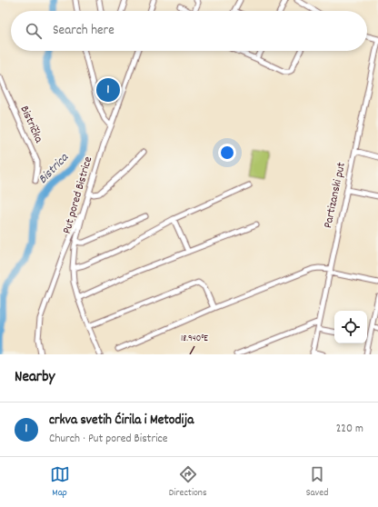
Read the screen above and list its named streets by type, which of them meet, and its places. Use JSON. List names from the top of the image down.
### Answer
{
  "streets": {
    "street": ["Bistrička", "Put pored Bistrice", "Partizanski put"]
  },
  "water": ["Bistrica"],
  "page": {
    "search": "Search here",
    "pins": "1",
    "heading": "Nearby",
    "list": [
      {
        "mark": "1",
        "name": "crkva svetih Ćirila i Metodija",
        "note": "Church · Put pored Bistrice",
        "value": "220 m"
      }
    ],
    "nav": ["Map", "Directions", "Saved"]
  },
  "coordinates": ["18.940°E"]
}
